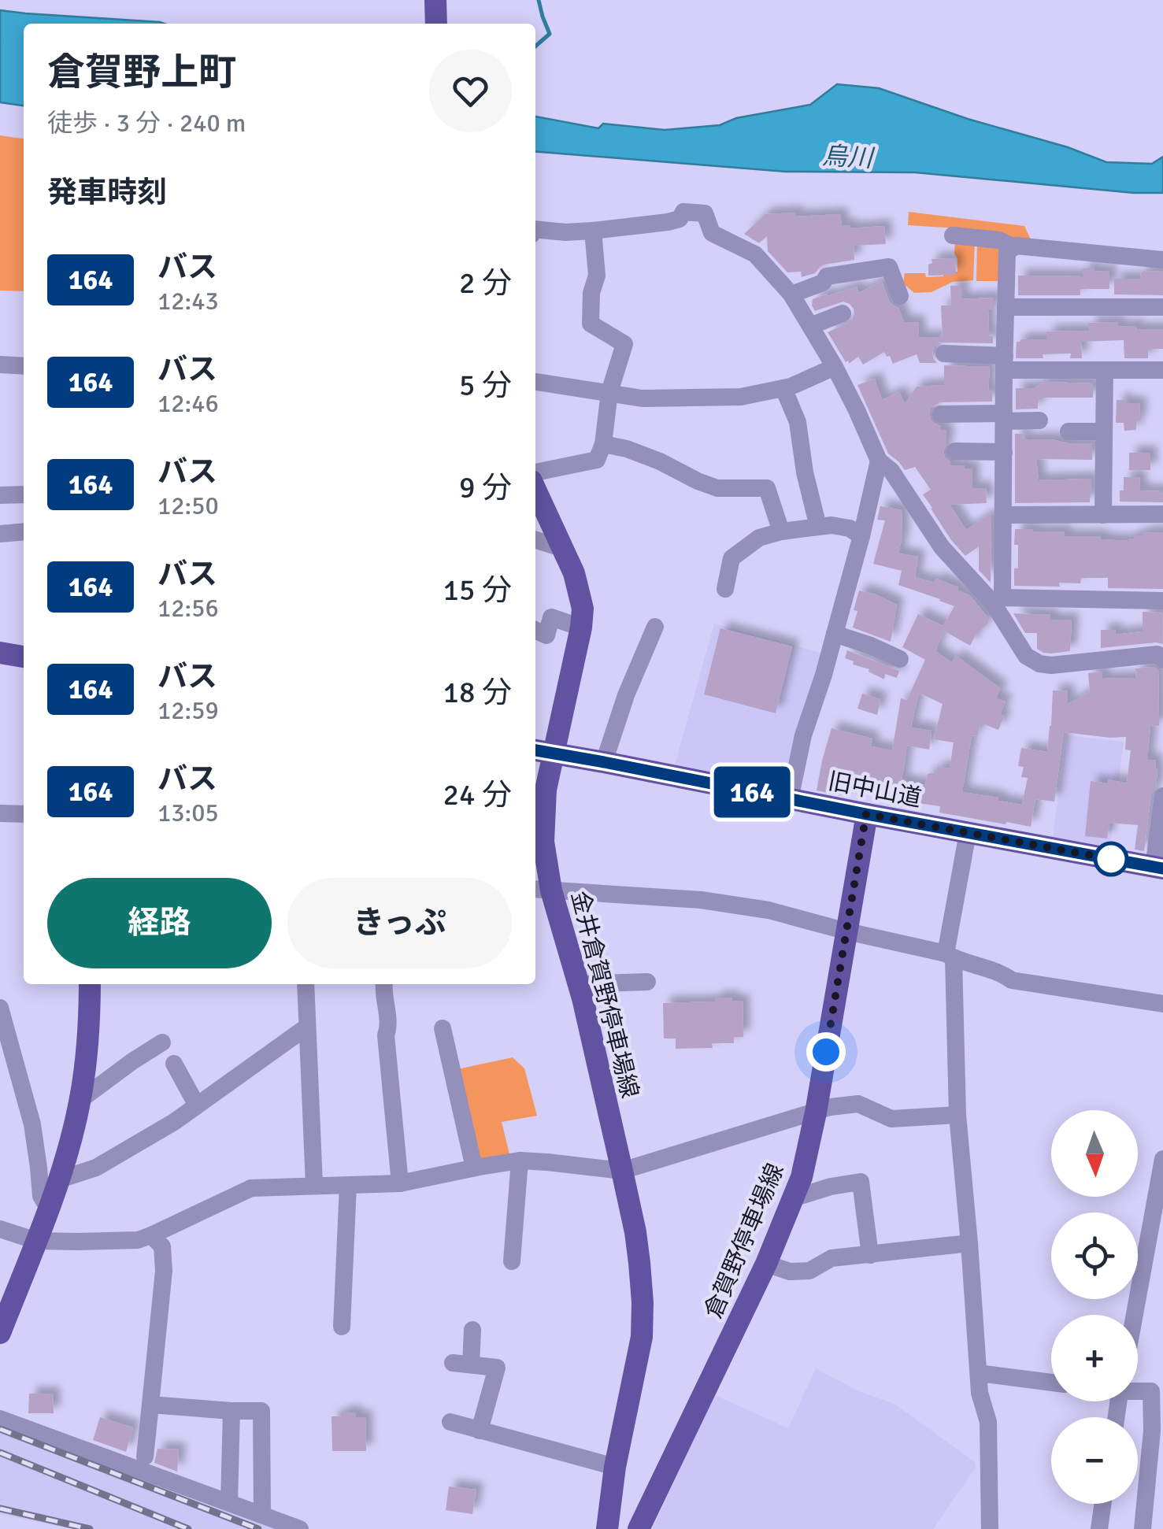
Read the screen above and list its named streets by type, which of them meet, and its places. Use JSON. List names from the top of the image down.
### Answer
{
  "streets": {
    "main road": ["旧中山道", "金井倉賀野停車場線", "倉賀野停車場線"]
  },
  "crossings": [
    ["旧中山道", "金井倉賀野停車場線"],
    ["旧中山道", "倉賀野停車場線"]
  ],
  "water": ["烏川"],
  "lines": ["bus line 164"],
  "north": "bottom",
  "page": {
    "on_map": "164",
    "heading": [
      ["倉賀野上町", "徒歩 · 3 分 · 240 m"],
      "発車時刻"
    ],
    "list": [
      {
        "mark": "164",
        "name": "バス",
        "note": "12:43",
        "value": "2 分"
      },
      {
        "mark": "164",
        "name": "バス",
        "note": "12:46",
        "value": "5 分"
      },
      {
        "mark": "164",
        "name": "バス",
        "note": "12:50",
        "value": "9 分"
      },
      {
        "mark": "164",
        "name": "バス",
        "note": "12:56",
        "value": "15 分"
      },
      {
        "mark": "164",
        "name": "バス",
        "note": "12:59",
        "value": "18 分"
      },
      {
        "mark": "164",
        "name": "バス",
        "note": "13:05",
        "value": "24 分"
      }
    ],
    "buttons": ["経路", "きっぷ"],
    "map_buttons": ["+", "−"]
  }
}
